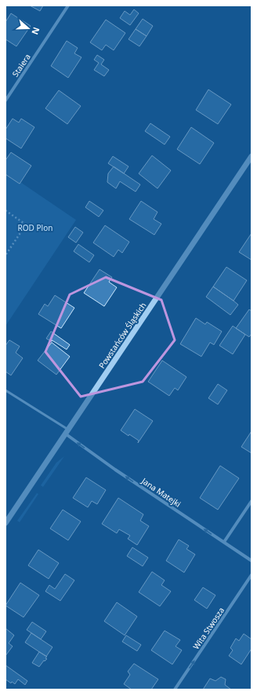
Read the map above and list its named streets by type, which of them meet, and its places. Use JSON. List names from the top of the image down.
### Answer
{
  "streets": {
    "street": [
      "Staiera",
      "Powstańców Śląskich",
      "Jana Matejki",
      "Wita Stwosza"
    ]
  },
  "crossings": [
    ["Powstańców Śląskich", "Jana Matejki"]
  ],
  "one_way": ["Jana Matejki", "Wita Stwosza"],
  "parks": ["ROD Plon"],
  "north": "right"
}
